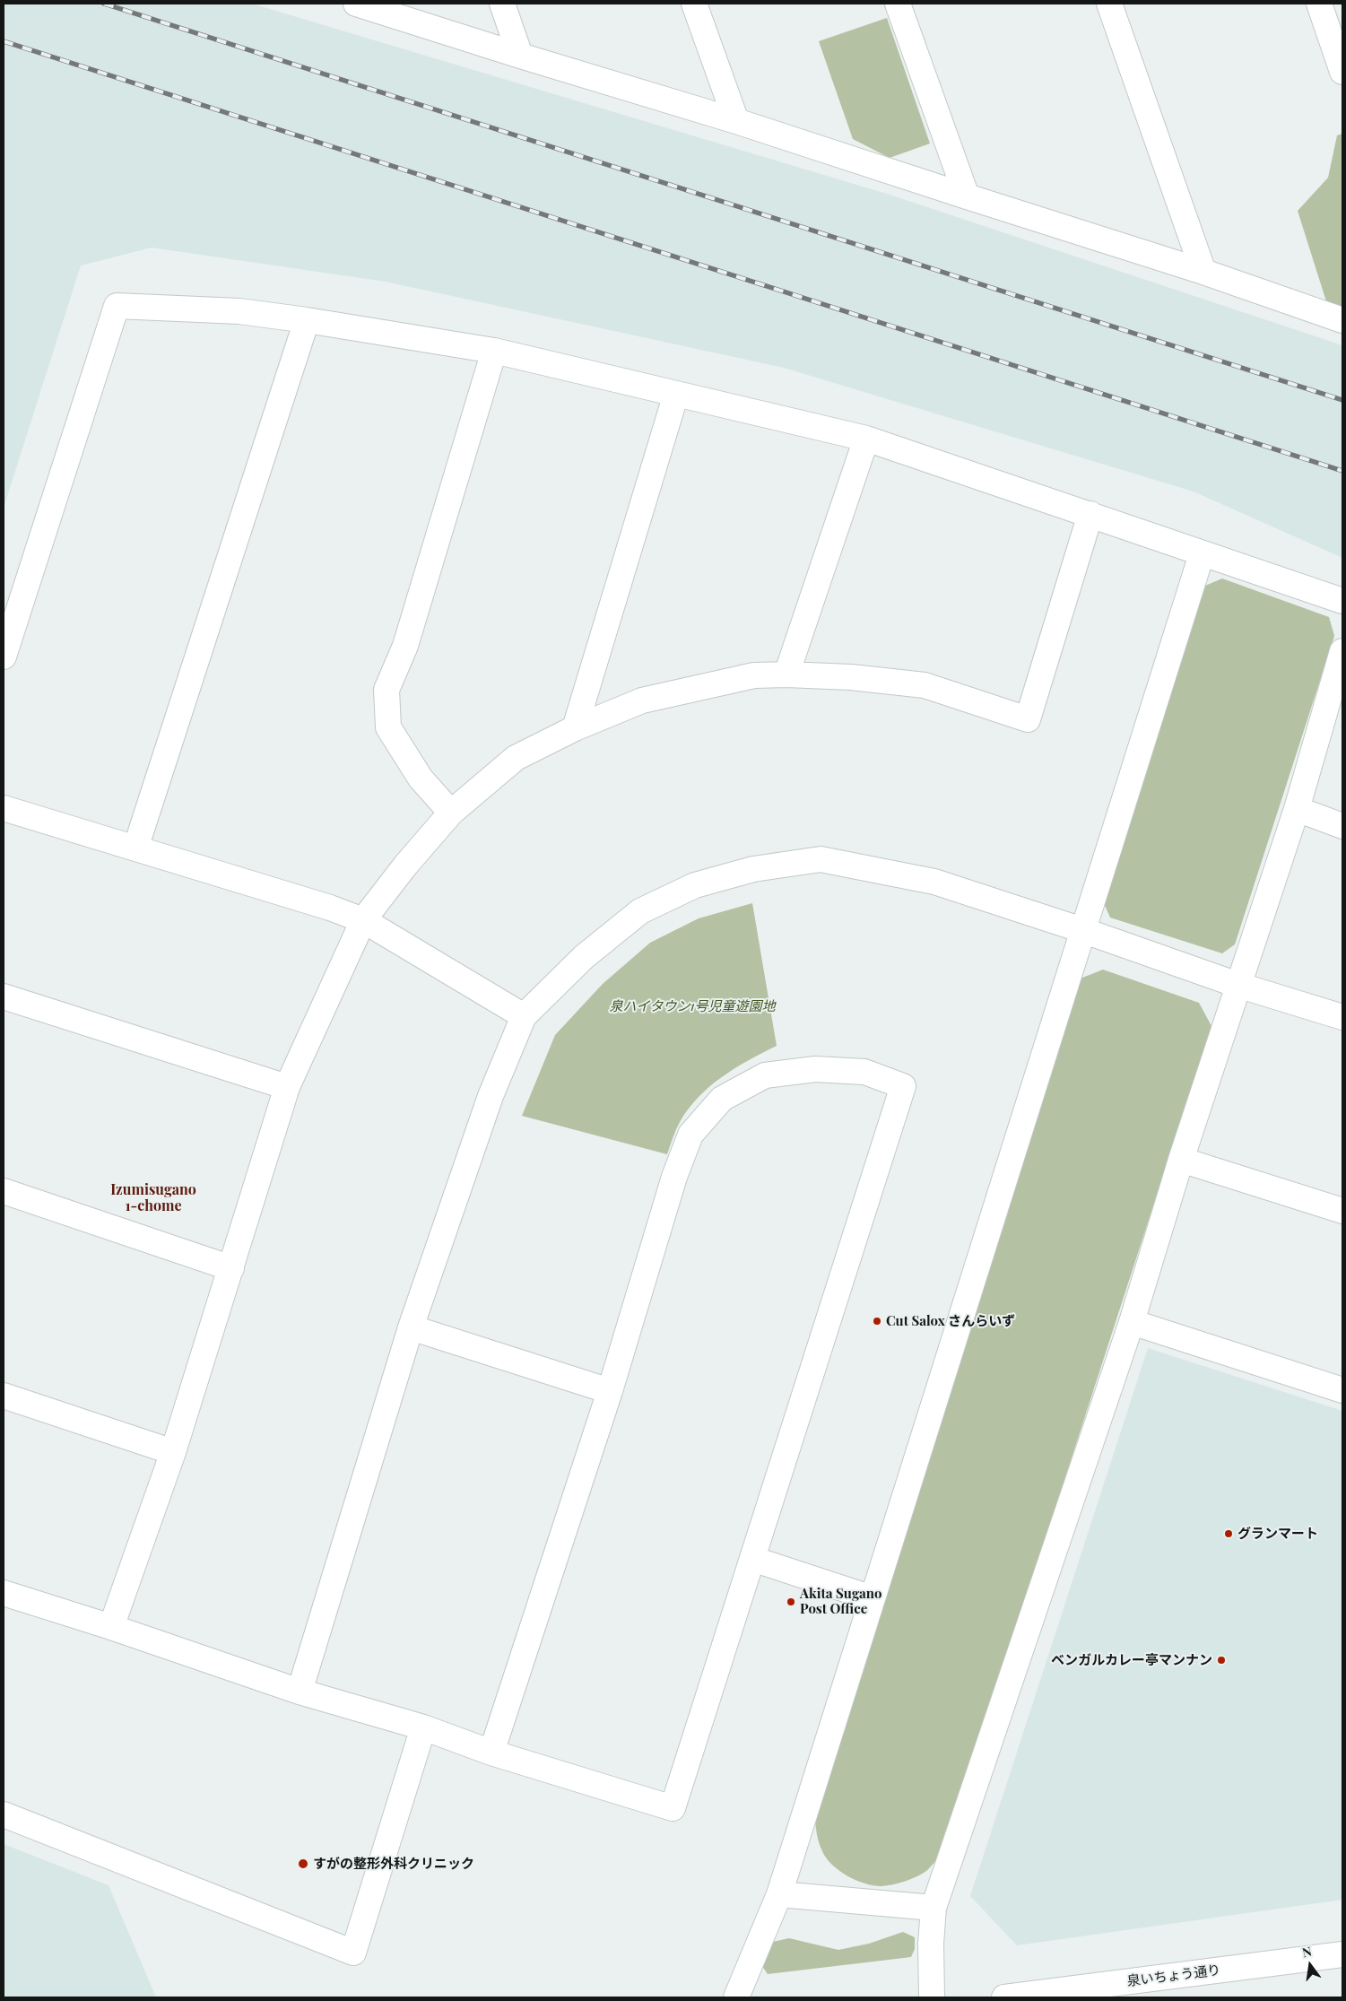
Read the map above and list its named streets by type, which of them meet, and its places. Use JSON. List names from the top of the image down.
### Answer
{
  "streets": {
    "street": ["泉いちょう通り"]
  },
  "districts": ["Izumisugano 1-chome"],
  "parks": ["泉ハイタウン1号児童遊園地"],
  "places": [
    "Cut Salox さんらいず",
    "グランマート",
    "Akita Sugano Post Office",
    "ベンガルカレー亭マンナン",
    "すがの整形外科クリニック"
  ],
  "north": "top"
}
